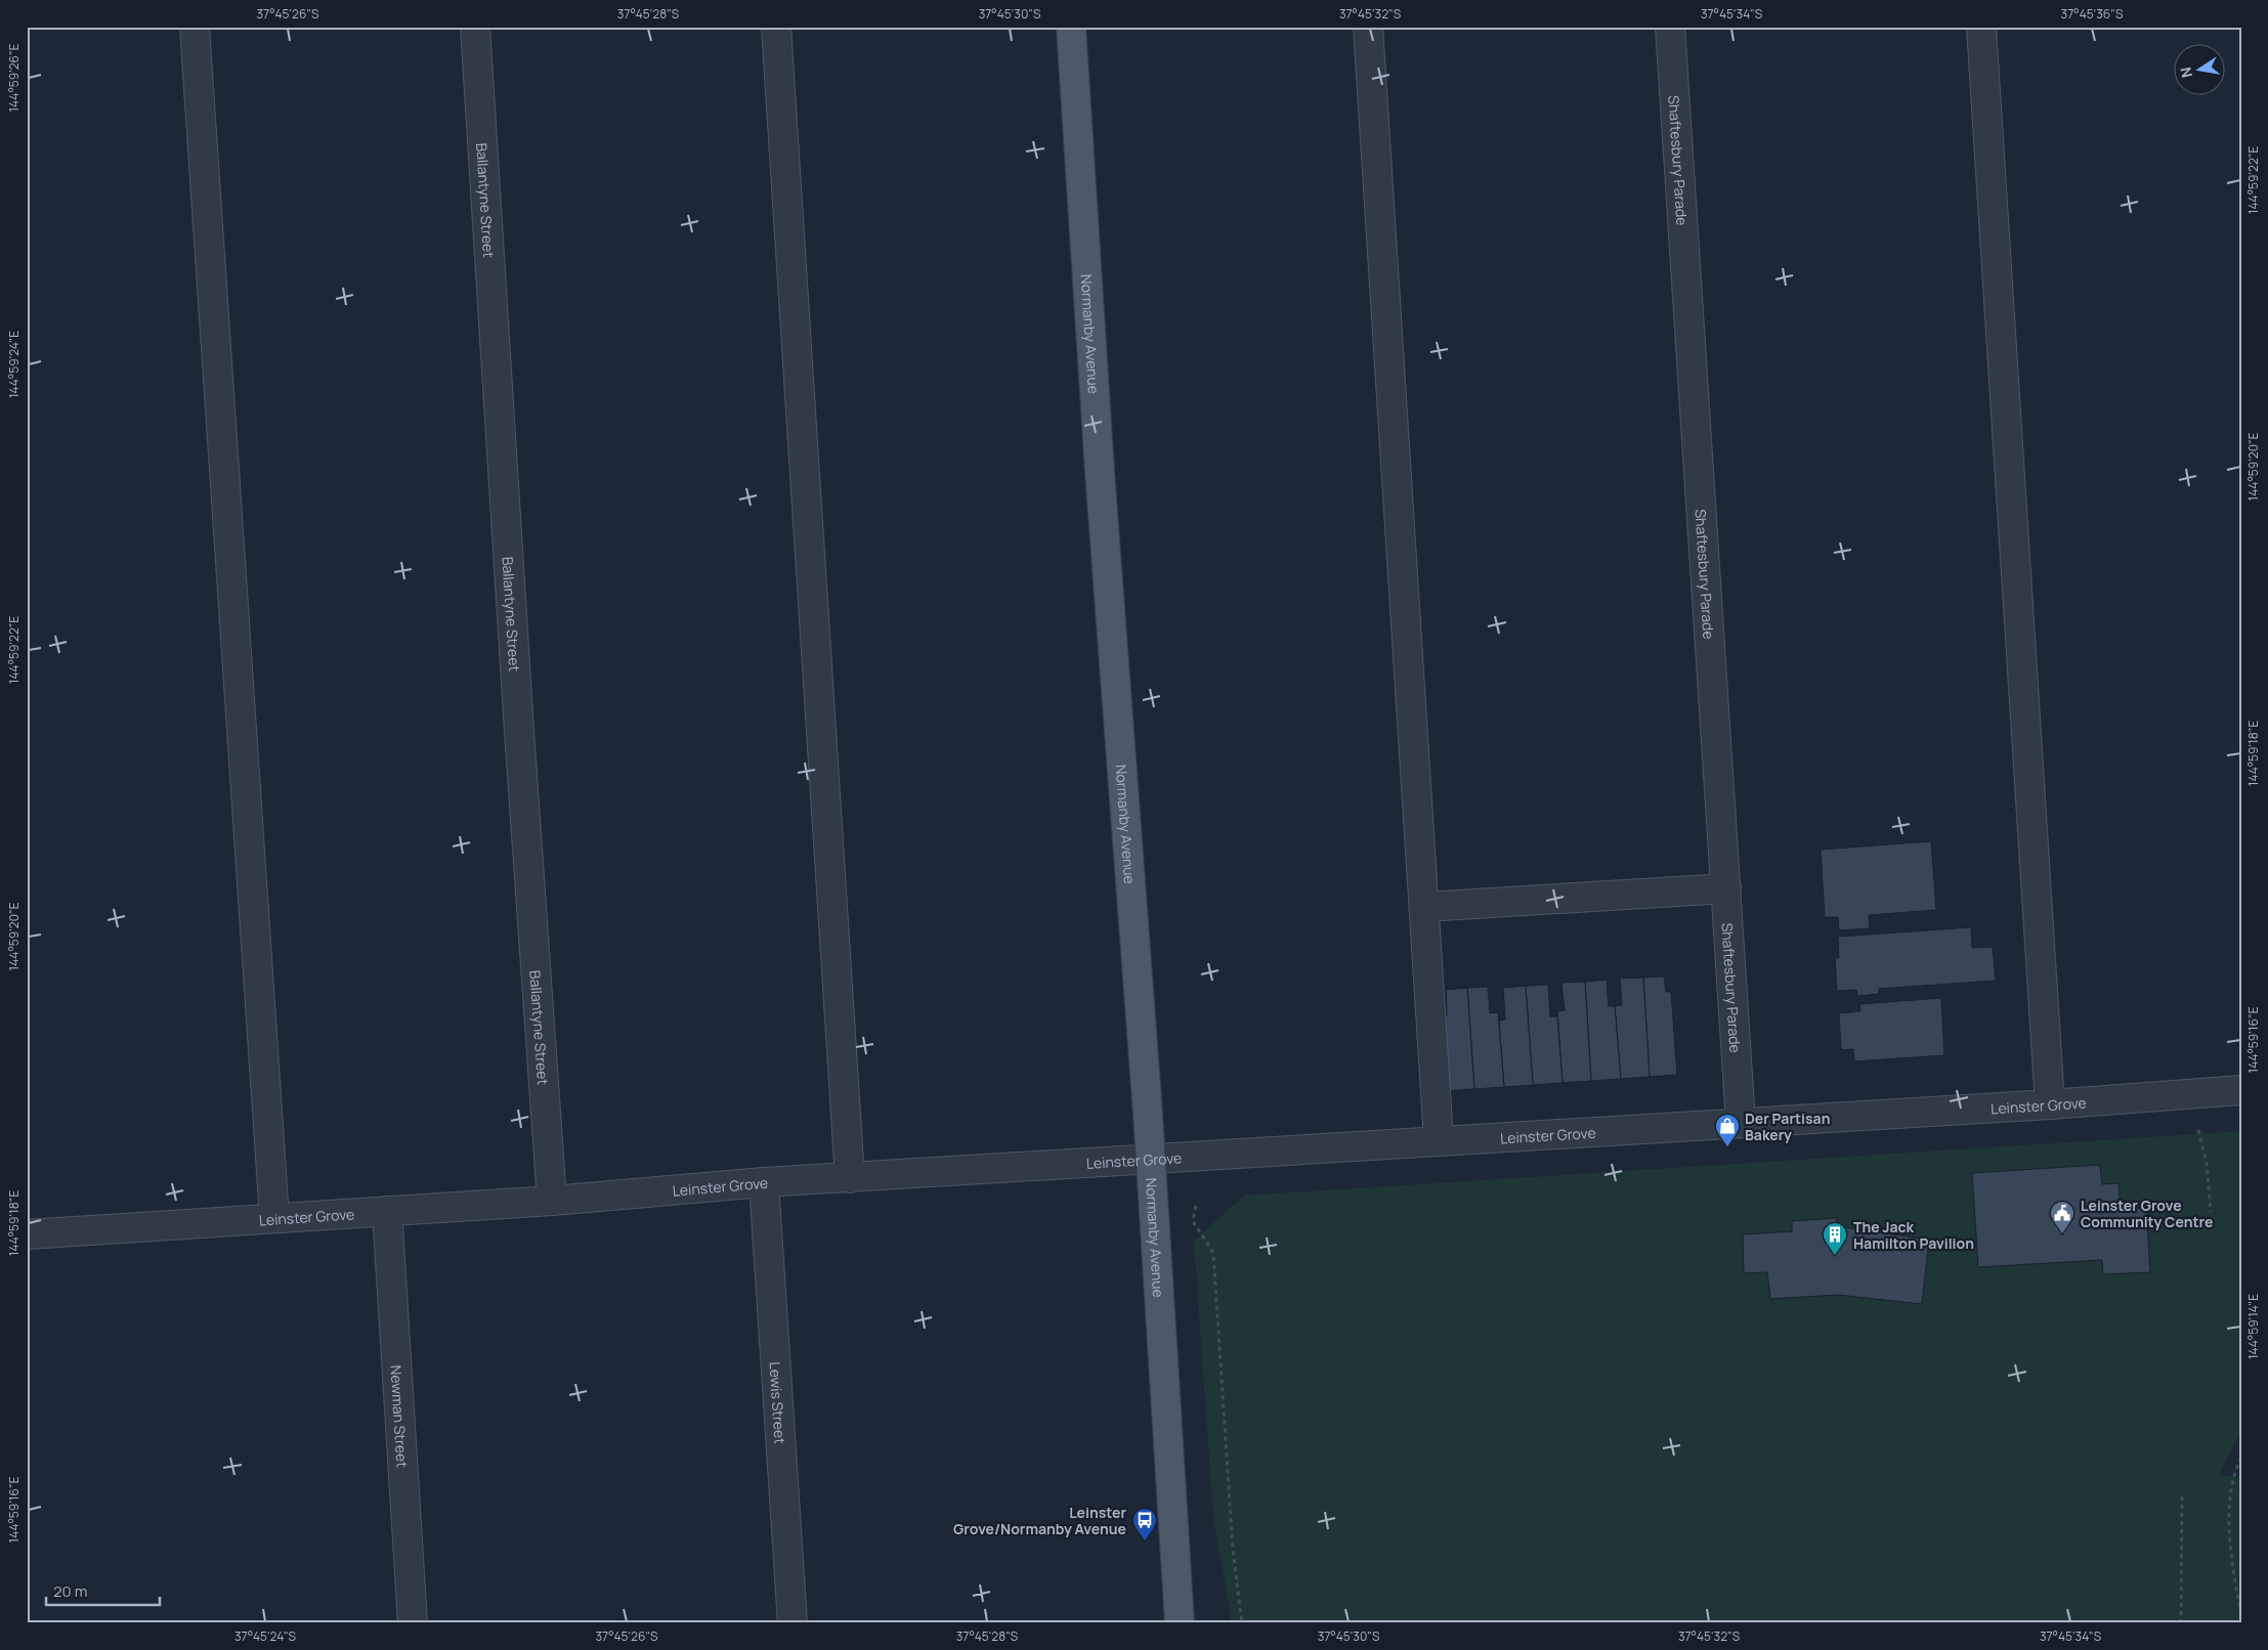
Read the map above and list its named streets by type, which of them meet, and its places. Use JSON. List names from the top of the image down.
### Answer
{
  "streets": {
    "main road": ["Normanby Avenue"],
    "street": [
      "Shaftesbury Parade",
      "Ballantyne Street",
      "Leinster Grove",
      "Lewis Street",
      "Newman Street"
    ]
  },
  "crossings": [
    ["Shaftesbury Parade", "Leinster Grove"],
    ["Ballantyne Street", "Leinster Grove"],
    ["Normanby Avenue", "Leinster Grove"],
    ["Leinster Grove", "Lewis Street"],
    ["Leinster Grove", "Newman Street"]
  ],
  "places": {
    "shop": ["Der Partisan Bakery"],
    "public building": ["Leinster Grove Community Centre"],
    "building": ["The Jack Hamilton Pavilion"],
    "bus stop": ["Leinster Grove/Normanby Avenue"]
  },
  "scale_bar": "20 m",
  "north": "left",
  "coordinates": [
    "37°45'26\"S",
    "37°45'28\"S",
    "37°45'30\"S",
    "37°45'32\"S",
    "37°45'34\"S",
    "37°45'36\"S",
    "144°59'26\"E",
    "144°59'22\"E",
    "144°59'24\"E",
    "144°59'20\"E",
    "144°59'18\"E",
    "144°59'16\"E",
    "144°59'14\"E",
    "37°45'24\"S"
  ]
}
